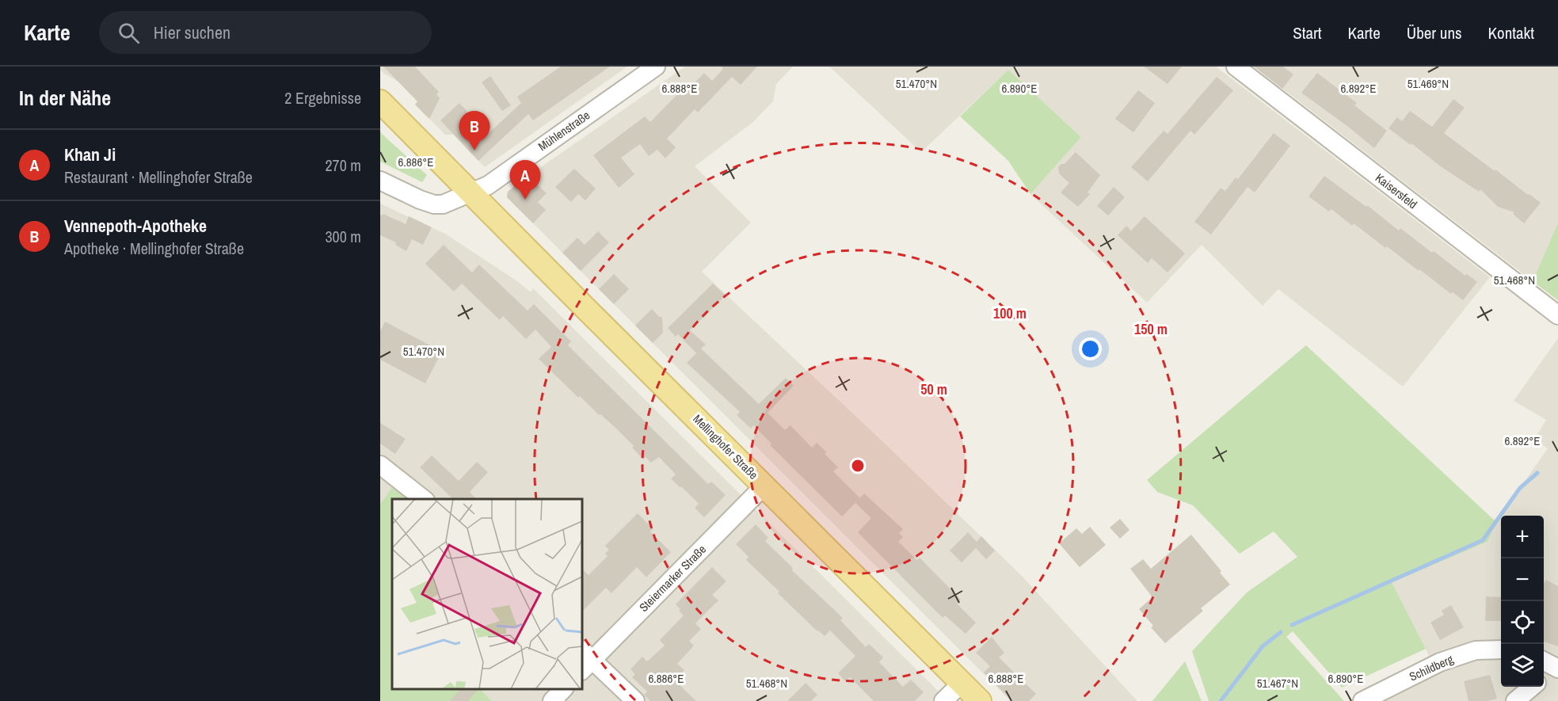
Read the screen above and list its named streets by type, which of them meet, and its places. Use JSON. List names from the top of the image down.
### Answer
{
  "streets": {
    "main road": ["Mellinghofer Straße"],
    "street": [
      "Mühlenstraße",
      "Kaisersfeld",
      "Steiermarker Straße",
      "Schildberg"
    ]
  },
  "crossings": [
    ["Mühlenstraße", "Mellinghofer Straße"],
    ["Mellinghofer Straße", "Steiermarker Straße"]
  ],
  "page": {
    "header": "Karte",
    "search": "Hier suchen",
    "nav": [
      "Start",
      "Karte",
      "Über uns",
      "Kontakt"
    ],
    "heading": ["In der Nähe", "2 Ergebnisse"],
    "pins": ["B", "A"],
    "list": [
      {
        "mark": "A",
        "name": "Khan Ji",
        "note": "Restaurant · Mellinghofer Straße",
        "value": "270 m"
      },
      {
        "mark": "B",
        "name": "Vennepoth-Apotheke",
        "note": "Apotheke · Mellinghofer Straße",
        "value": "300 m"
      }
    ],
    "map_buttons": ["+", "−"]
  },
  "coordinates": [
    "51.470°N",
    "51.469°N",
    "6.888°E",
    "6.890°E",
    "6.892°E",
    "6.886°E",
    "51.468°N",
    "51.467°N"
  ],
  "rings": ["100 m", "150 m", "50 m"]
}
